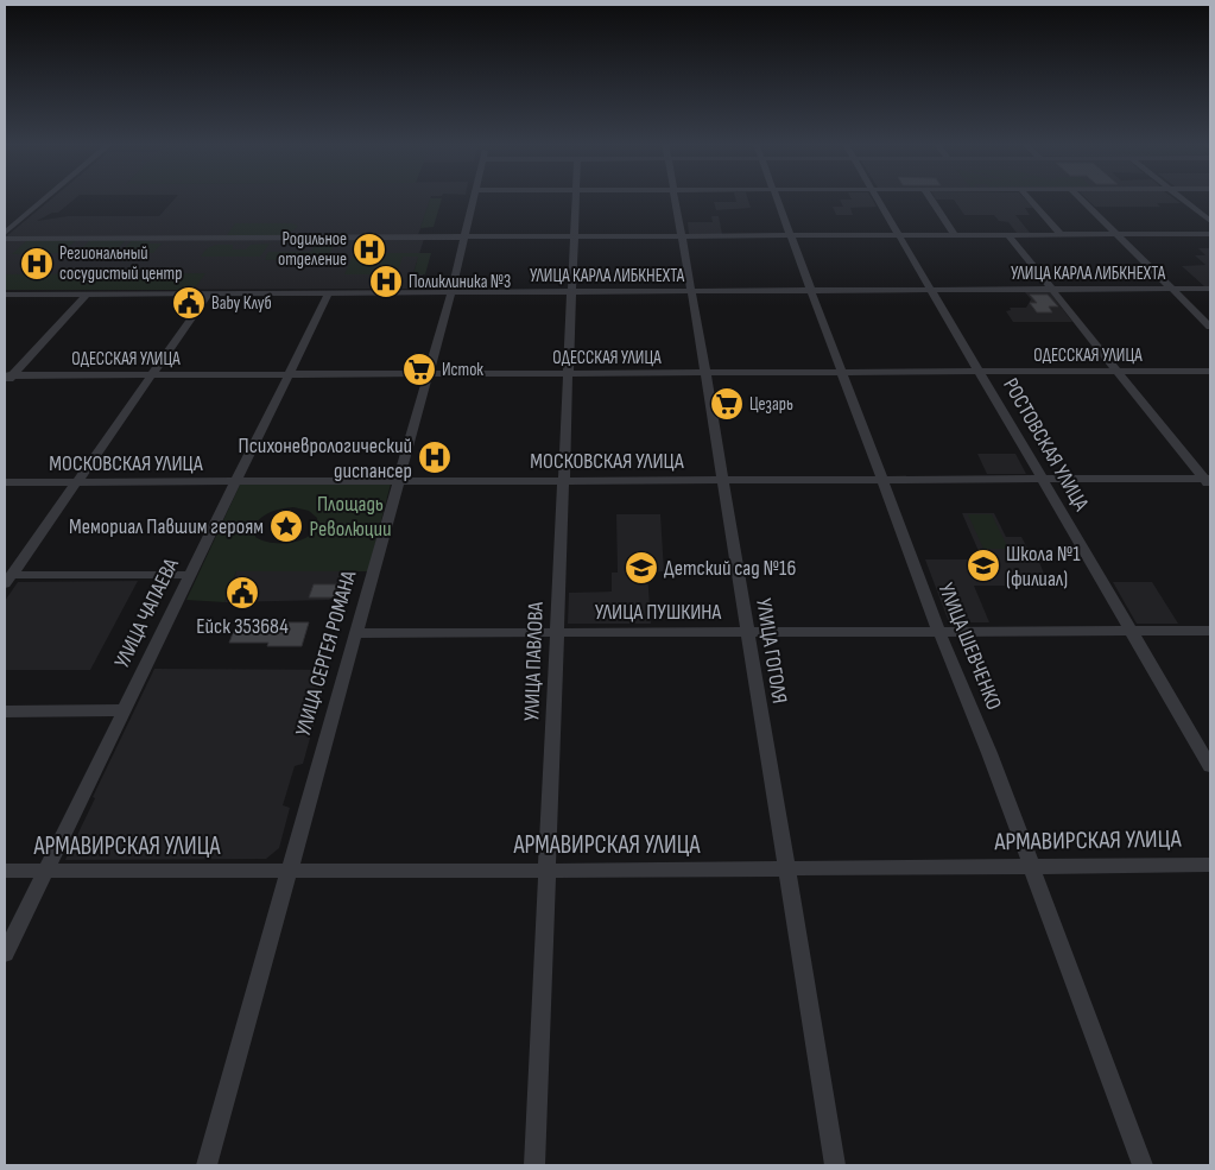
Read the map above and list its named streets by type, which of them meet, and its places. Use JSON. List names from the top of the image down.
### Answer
{
  "streets": {
    "street": [
      "УЛИЦА КАРЛА ЛИБКНЕХТА",
      "ОДЕССКАЯ УЛИЦА",
      "РОСТОВСКАЯ УЛИЦА",
      "МОСКОВСКАЯ УЛИЦА",
      "УЛИЦА ПУШКИНА",
      "УЛИЦА ЧАПАЕВА",
      "УЛИЦА ШЕВЧЕНКО",
      "УЛИЦА ГОГОЛЯ",
      "УЛИЦА СЕРГЕЯ РОМАНА",
      "УЛИЦА ПАВЛОВА",
      "АРМАВИРСКАЯ УЛИЦА"
    ]
  },
  "crossings": [
    ["УЛИЦА КАРЛА ЛИБКНЕХТА", "РОСТОВСКАЯ УЛИЦА"],
    ["УЛИЦА КАРЛА ЛИБКНЕХТА", "УЛИЦА ЧАПАЕВА"],
    ["УЛИЦА КАРЛА ЛИБКНЕХТА", "УЛИЦА ШЕВЧЕНКО"],
    ["УЛИЦА КАРЛА ЛИБКНЕХТА", "УЛИЦА ГОГОЛЯ"],
    ["УЛИЦА КАРЛА ЛИБКНЕХТА", "УЛИЦА СЕРГЕЯ РОМАНА"],
    ["УЛИЦА КАРЛА ЛИБКНЕХТА", "УЛИЦА ПАВЛОВА"],
    ["ОДЕССКАЯ УЛИЦА", "РОСТОВСКАЯ УЛИЦА"],
    ["ОДЕССКАЯ УЛИЦА", "УЛИЦА ЧАПАЕВА"],
    ["ОДЕССКАЯ УЛИЦА", "УЛИЦА ШЕВЧЕНКО"],
    ["ОДЕССКАЯ УЛИЦА", "УЛИЦА ГОГОЛЯ"],
    ["ОДЕССКАЯ УЛИЦА", "УЛИЦА СЕРГЕЯ РОМАНА"],
    ["ОДЕССКАЯ УЛИЦА", "УЛИЦА ПАВЛОВА"],
    ["РОСТОВСКАЯ УЛИЦА", "МОСКОВСКАЯ УЛИЦА"],
    ["РОСТОВСКАЯ УЛИЦА", "УЛИЦА ПУШКИНА"],
    ["МОСКОВСКАЯ УЛИЦА", "УЛИЦА ЧАПАЕВА"],
    ["МОСКОВСКАЯ УЛИЦА", "УЛИЦА ШЕВЧЕНКО"],
    ["МОСКОВСКАЯ УЛИЦА", "УЛИЦА ГОГОЛЯ"],
    ["МОСКОВСКАЯ УЛИЦА", "УЛИЦА СЕРГЕЯ РОМАНА"],
    ["МОСКОВСКАЯ УЛИЦА", "УЛИЦА ПАВЛОВА"],
    ["УЛИЦА ПУШКИНА", "УЛИЦА ШЕВЧЕНКО"],
    ["УЛИЦА ПУШКИНА", "УЛИЦА ГОГОЛЯ"],
    ["УЛИЦА ПУШКИНА", "УЛИЦА СЕРГЕЯ РОМАНА"],
    ["УЛИЦА ПУШКИНА", "УЛИЦА ПАВЛОВА"],
    ["УЛИЦА ЧАПАЕВА", "АРМАВИРСКАЯ УЛИЦА"],
    ["УЛИЦА ШЕВЧЕНКО", "АРМАВИРСКАЯ УЛИЦА"],
    ["УЛИЦА ГОГОЛЯ", "АРМАВИРСКАЯ УЛИЦА"],
    ["УЛИЦА СЕРГЕЯ РОМАНА", "АРМАВИРСКАЯ УЛИЦА"],
    ["УЛИЦА ПАВЛОВА", "АРМАВИРСКАЯ УЛИЦА"]
  ],
  "parks": ["Площадь Революции"],
  "places": {
    "hospital": [
      "Родильное отделение",
      "Региональный сосудистый центр",
      "Поликлиника №3",
      "Психоневрологический диспансер"
    ],
    "public building": ["Baby Клуб", "Ейск 353684"],
    "supermarket": ["Исток", "Цезарь"],
    "place": ["Мемориал Павшим героям"],
    "school or university": ["Школа №1 (филиал)", "Детский сад №16"]
  }
}
